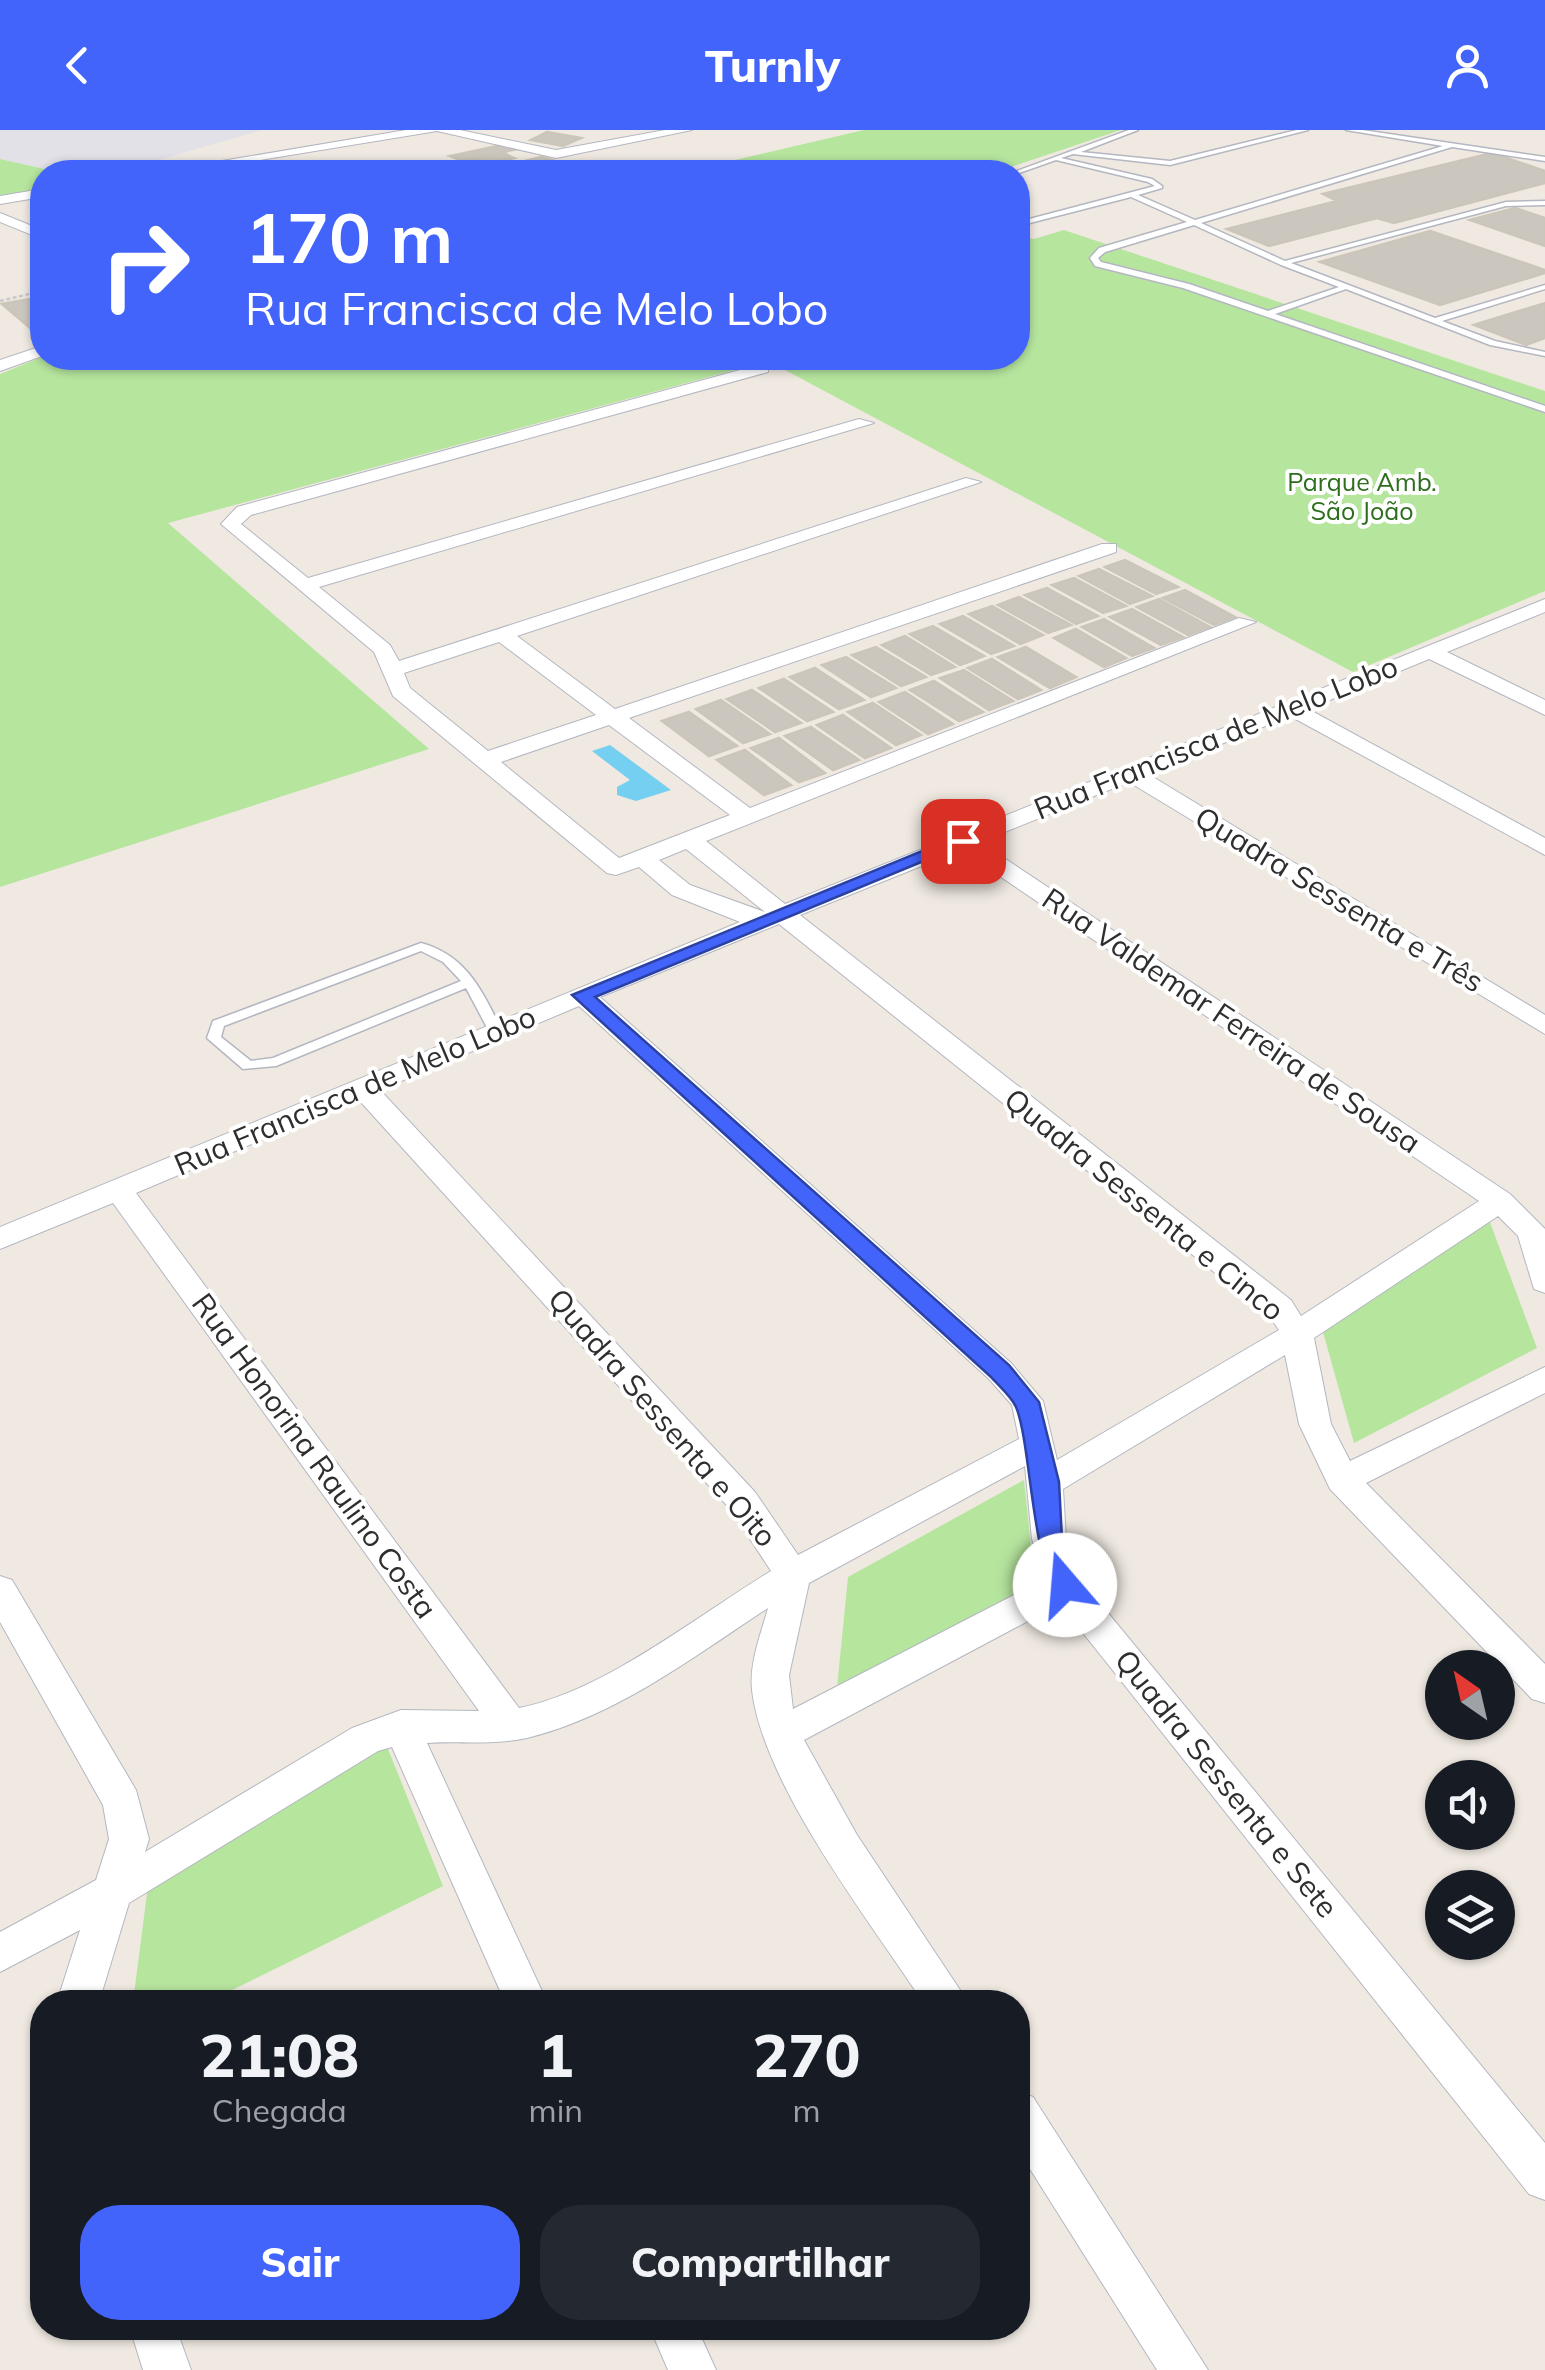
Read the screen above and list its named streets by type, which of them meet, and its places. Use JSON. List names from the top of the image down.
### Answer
{
  "streets": {
    "street": [
      "Rua Francisca de Melo Lobo",
      "Quadra Sessenta e Três",
      "Rua Valdemar Ferreira de Sousa",
      "Quadra Sessenta e Cinco",
      "Quadra Sessenta e Oito",
      "Rua Honorina Raulino Costa",
      "Quadra Sessenta e Sete"
    ]
  },
  "crossings": [
    ["Rua Francisca de Melo Lobo", "Quadra Sessenta e Três"],
    ["Rua Francisca de Melo Lobo", "Rua Valdemar Ferreira de Sousa"],
    ["Rua Francisca de Melo Lobo", "Quadra Sessenta e Cinco"],
    ["Rua Francisca de Melo Lobo", "Quadra Sessenta e Oito"],
    ["Rua Francisca de Melo Lobo", "Rua Honorina Raulino Costa"],
    ["Rua Francisca de Melo Lobo", "Quadra Sessenta e Sete"]
  ],
  "parks": ["Parque Amb. São João"],
  "north": "top left",
  "page": {
    "header": "Turnly",
    "turn": ["170 m", "Rua Francisca de Melo Lobo"],
    "eta": [
      "21:08",
      "Chegada",
      "1",
      "min",
      "270",
      "m"
    ],
    "buttons": ["Sair", "Compartilhar"]
  }
}
